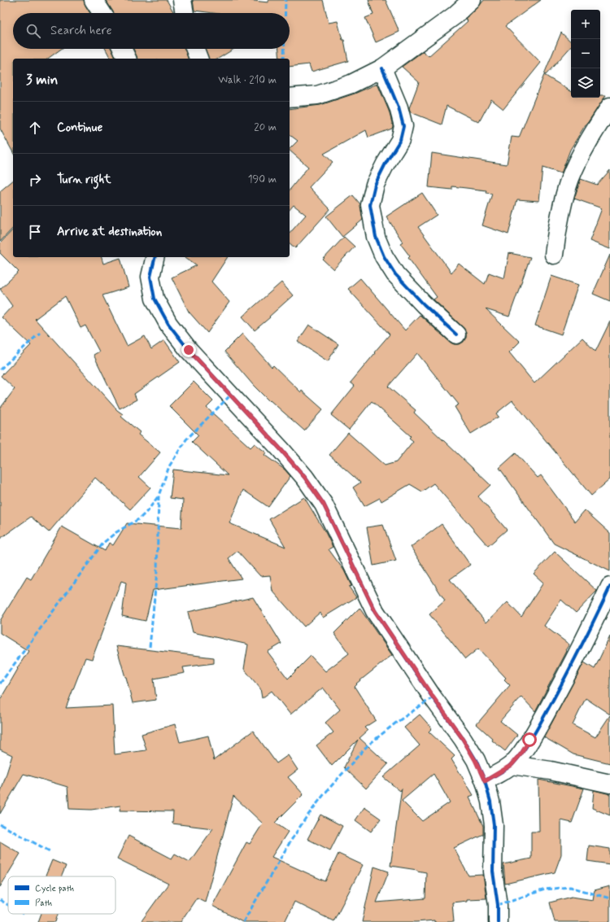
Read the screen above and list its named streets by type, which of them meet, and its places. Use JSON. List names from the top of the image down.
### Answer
{
  "legend": ["Cycle path", "Path"],
  "page": {
    "map_buttons": ["+", "−"],
    "search": "Search here",
    "heading": ["3 min", "Walk · 210 m"],
    "list": [
      ["Continue", "20 m"],
      ["Turn right", "190 m"],
      "Arrive at destination"
    ]
  }
}
